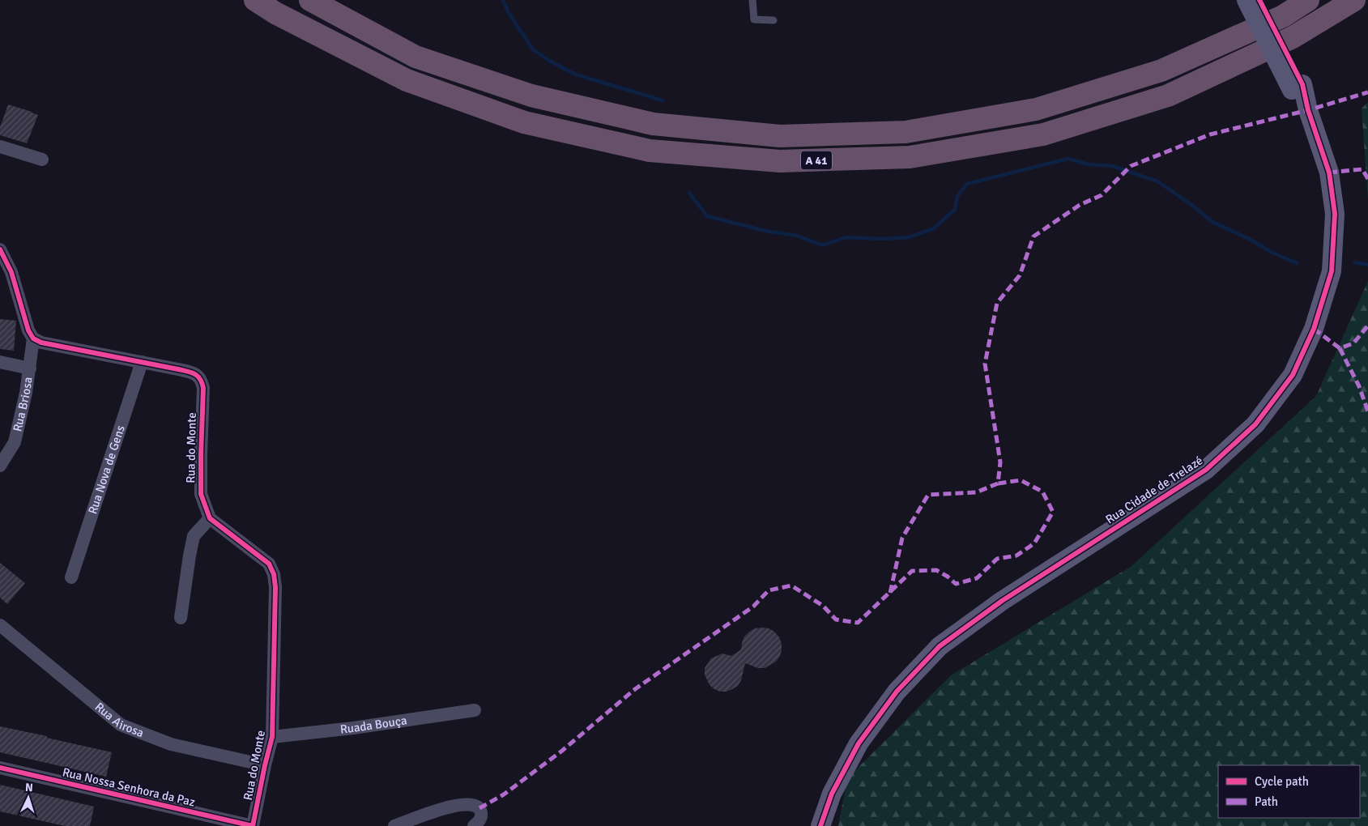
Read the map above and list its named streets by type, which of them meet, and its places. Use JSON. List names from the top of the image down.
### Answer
{
  "streets": {
    "highway": ["A 41"],
    "street": [
      "Rua Briosa",
      "Rua do Monte",
      "Rua Nova de Gens",
      "Rua Cidade de Trelazé",
      "Rua Airosa",
      "Ruada Bouça",
      "Rua Nossa Senhora da Paz"
    ]
  },
  "crossings": [
    ["Rua Briosa", "Rua do Monte"],
    ["Rua do Monte", "Rua Nova de Gens"],
    ["Rua do Monte", "Rua Airosa"],
    ["Rua do Monte", "Ruada Bouça"],
    ["Rua do Monte", "Rua Nossa Senhora da Paz"]
  ],
  "legend": ["Cycle path", "Path"],
  "north": "top"
}
